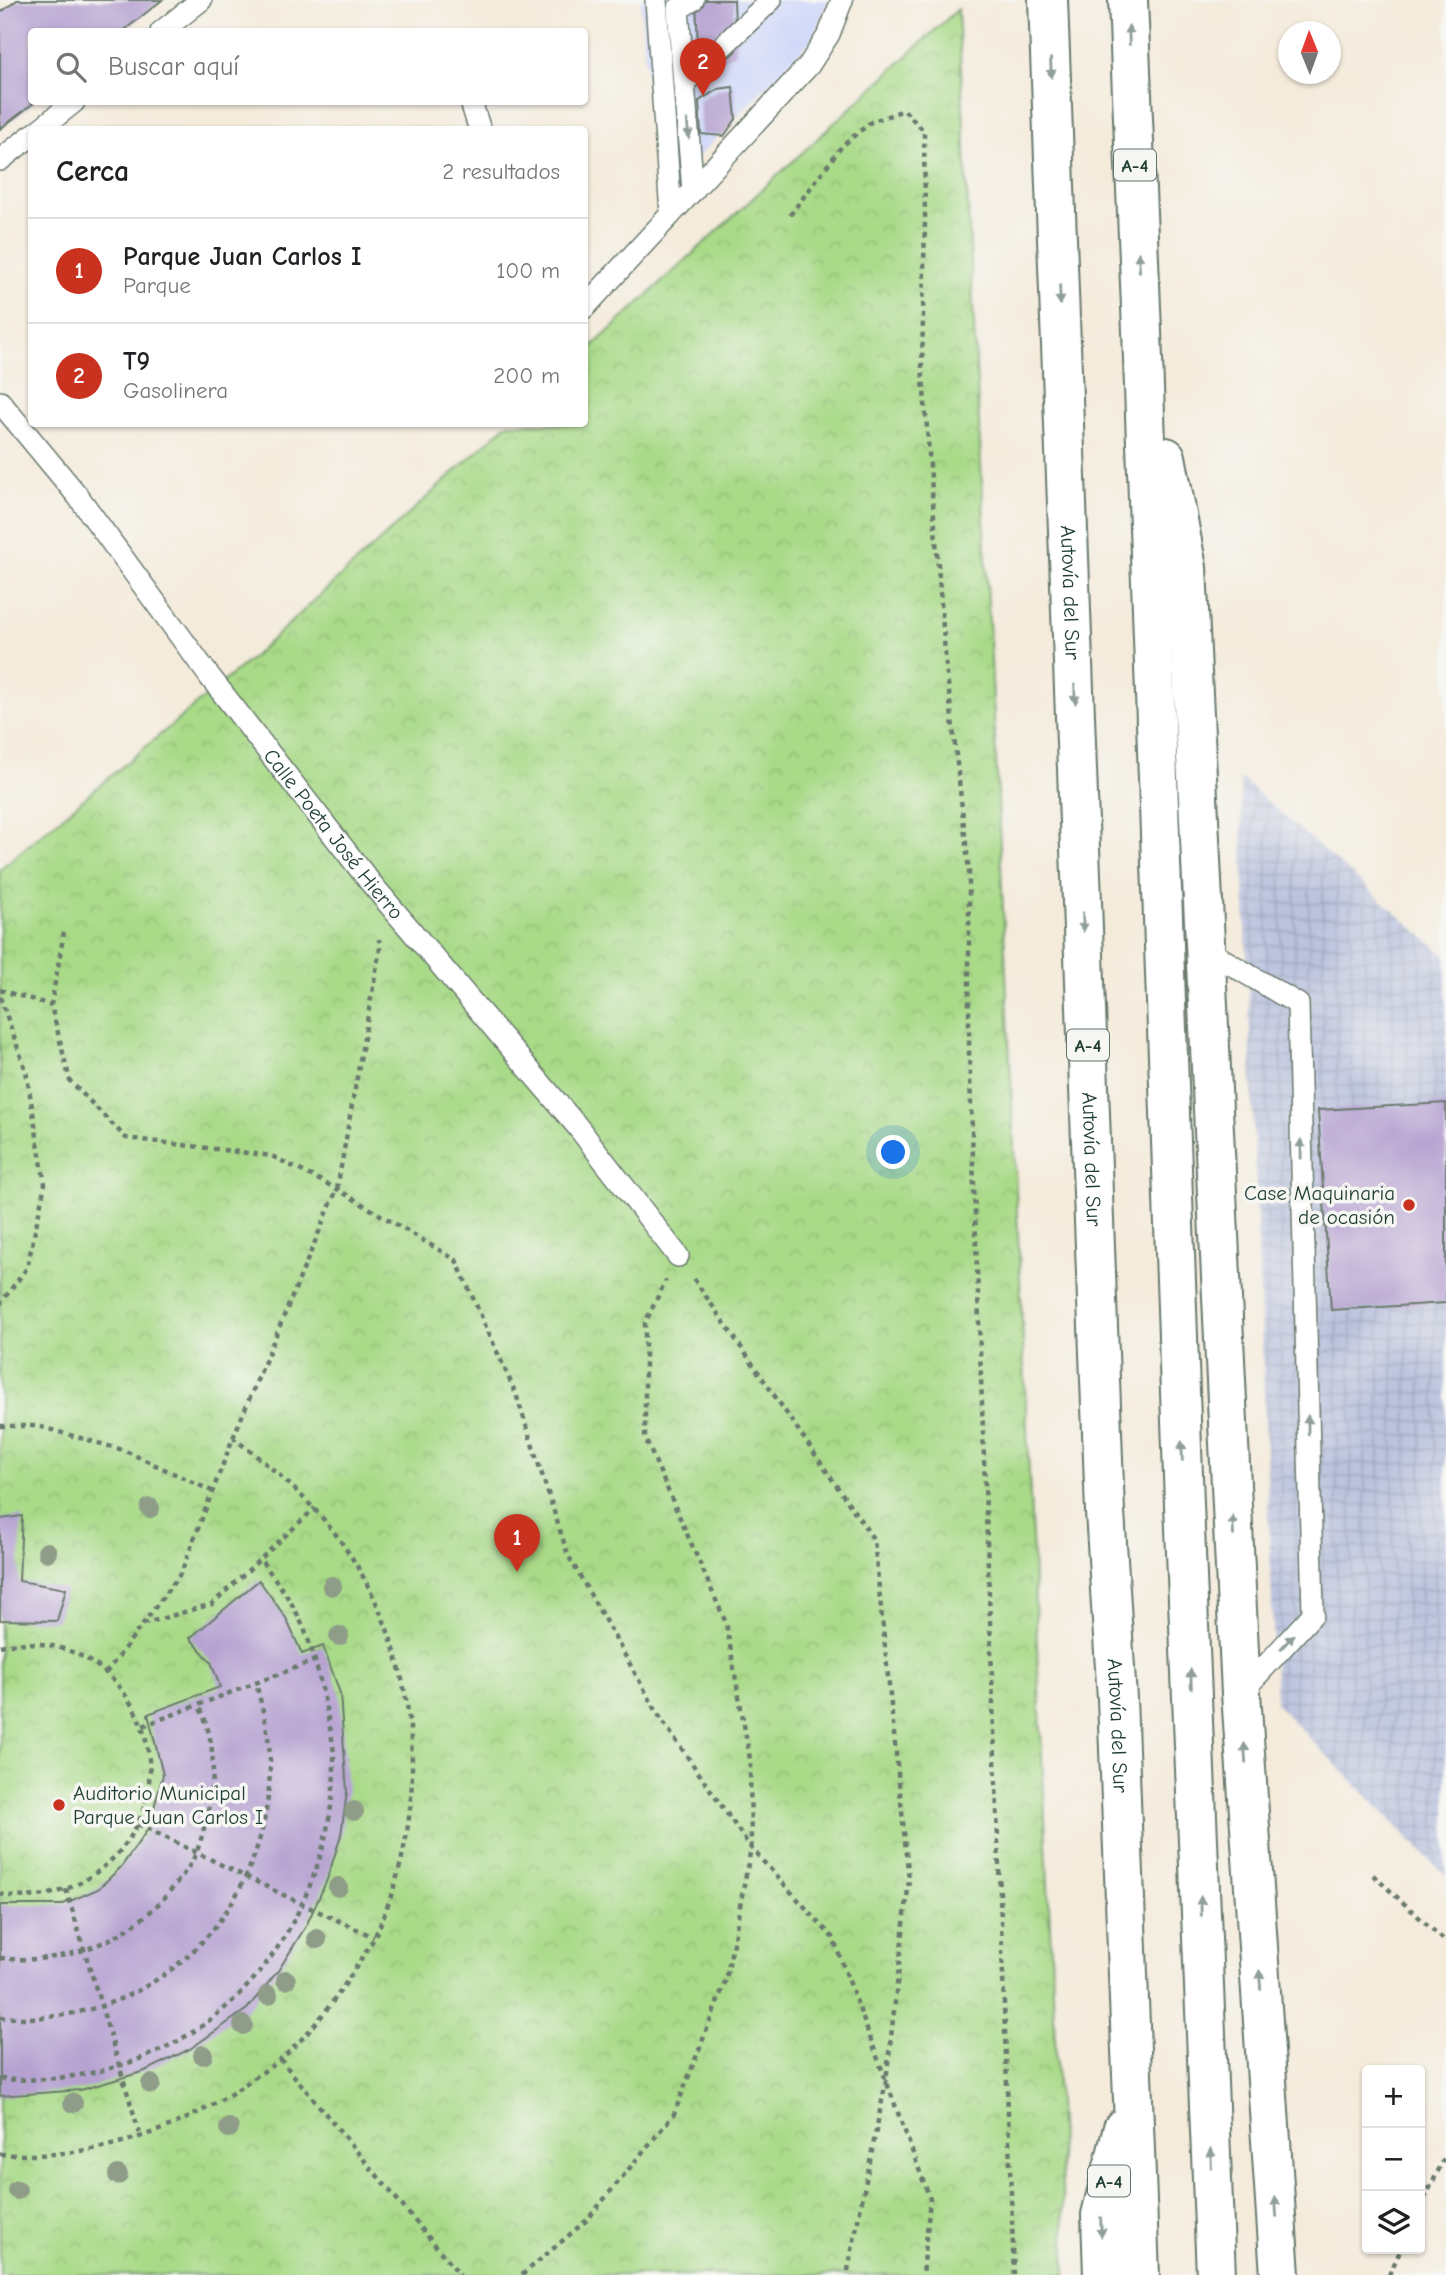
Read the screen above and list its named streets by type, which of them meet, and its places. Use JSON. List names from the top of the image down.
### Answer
{
  "streets": {
    "highway": ["A-4", "Autovía del Sur"],
    "lane": ["Calle Poeta José Hierro"]
  },
  "crossings": [
    ["A-4", "Autovía del Sur"]
  ],
  "places": ["Case Maquinaria de ocasión", "Auditorio Municipal Parque Juan Carlos I"],
  "north": "top",
  "page": {
    "search": "Buscar aquí",
    "pins": ["2", "1"],
    "heading": ["Cerca", "2 resultados"],
    "list": [
      {
        "mark": "1",
        "name": "Parque Juan Carlos I",
        "note": "Parque",
        "value": "100 m"
      },
      {
        "mark": "2",
        "name": "T9",
        "note": "Gasolinera",
        "value": "200 m"
      }
    ],
    "map_buttons": ["+", "−"]
  }
}
